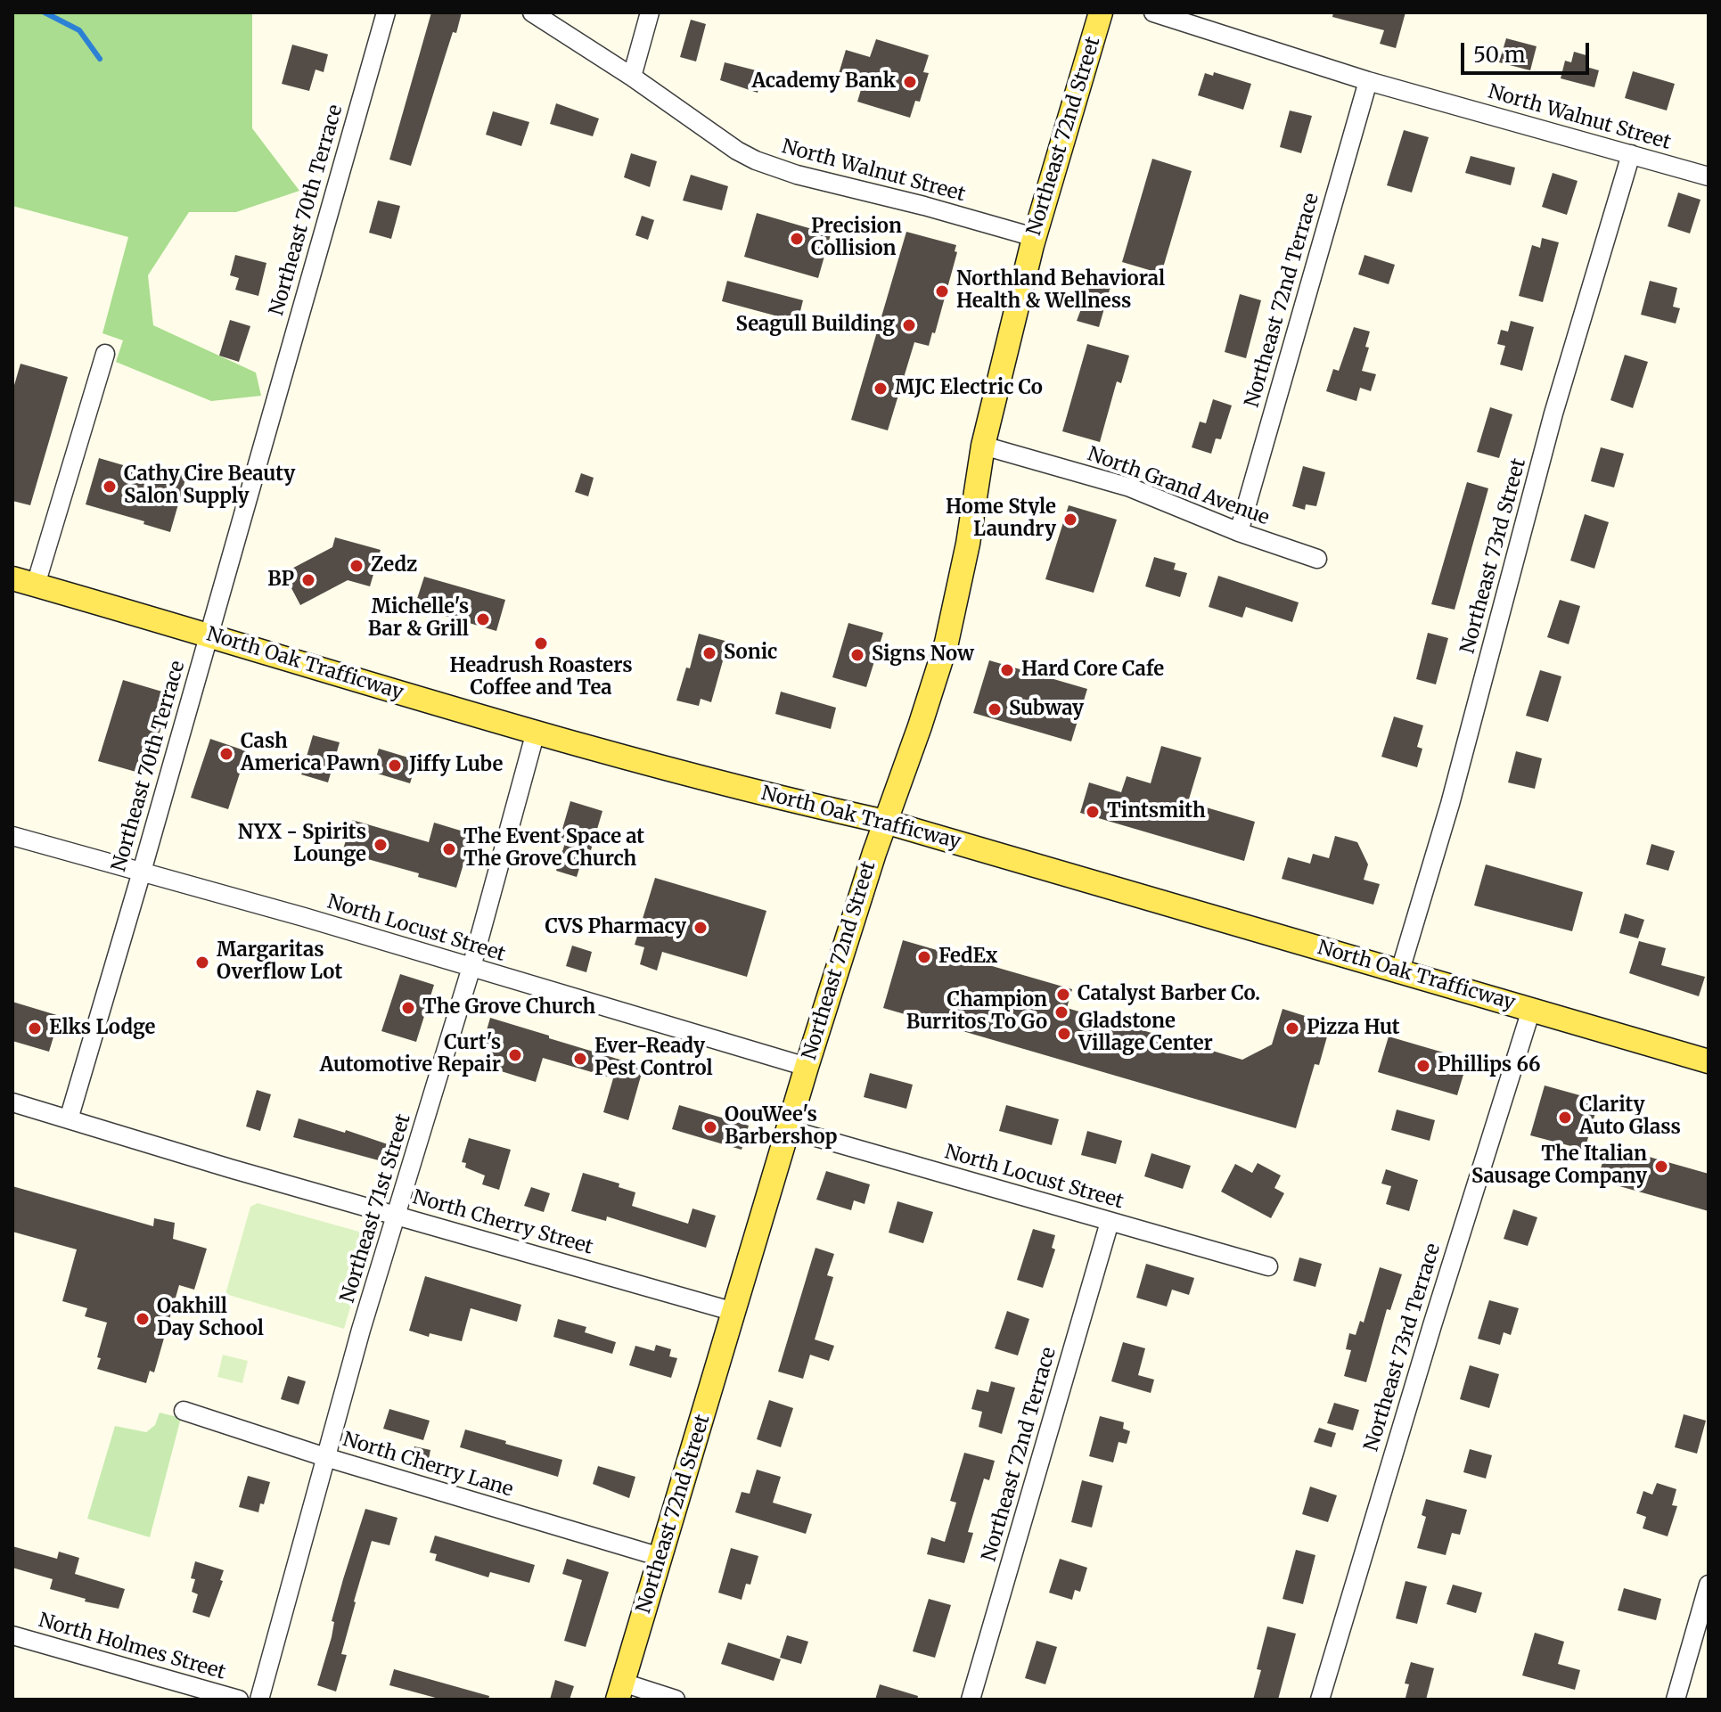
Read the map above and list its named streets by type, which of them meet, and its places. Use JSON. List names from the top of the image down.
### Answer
{
  "streets": {
    "main road": ["Northeast 72nd Street", "North Oak Trafficway"],
    "street": [
      "North Walnut Street",
      "Northeast 70th Terrace",
      "Northeast 72nd Terrace",
      "North Grand Avenue",
      "Northeast 73rd Street",
      "North Locust Street",
      "Northeast 71st Street",
      "North Cherry Street",
      "Northeast 73rd Terrace",
      "North Cherry Lane",
      "North Holmes Street"
    ]
  },
  "crossings": [
    ["North Walnut Street", "Northeast 72nd Street"],
    ["North Walnut Street", "Northeast 72nd Terrace"],
    ["North Walnut Street", "Northeast 73rd Street"],
    ["Northeast 72nd Street", "North Grand Avenue"],
    ["Northeast 72nd Street", "North Oak Trafficway"],
    ["Northeast 72nd Street", "North Locust Street"],
    ["Northeast 72nd Street", "North Cherry Street"],
    ["Northeast 72nd Street", "North Cherry Lane"],
    ["Northeast 70th Terrace", "North Oak Trafficway"],
    ["Northeast 70th Terrace", "North Locust Street"],
    ["Northeast 70th Terrace", "North Cherry Street"],
    ["Northeast 72nd Terrace", "North Grand Avenue"],
    ["Northeast 72nd Terrace", "North Locust Street"],
    ["Northeast 73rd Street", "North Oak Trafficway"],
    ["North Oak Trafficway", "Northeast 71st Street"],
    ["North Oak Trafficway", "Northeast 73rd Terrace"],
    ["North Locust Street", "Northeast 71st Street"],
    ["Northeast 71st Street", "North Cherry Street"],
    ["Northeast 71st Street", "North Cherry Lane"]
  ],
  "places": [
    "Academy Bank",
    "Precision Collision",
    "Northland Behavioral Health & Wellness",
    "Seagull Building",
    "MJC Electric Co",
    "Cathy Cire Beauty Salon Supply",
    "Home Style Laundry",
    "Zedz",
    "BP",
    "Michelle's Bar & Grill",
    "Headrush Roasters Coffee and Tea",
    "Sonic",
    "Signs Now",
    "Hard Core Cafe",
    "Subway",
    "Cash America Pawn",
    "Jiffy Lube",
    "Tintsmith",
    "NYX - Spirits Lounge",
    "The Event Space at The Grove Church",
    "CVS Pharmacy",
    "FedEx",
    "Margaritas Overflow Lot",
    "Catalyst Barber Co.",
    "The Grove Church",
    "Champion Burritos To Go",
    "Elks Lodge",
    "Pizza Hut",
    "Gladstone Village Center",
    "Curt's Automotive Repair",
    "Ever-Ready Pest Control",
    "Phillips 66",
    "Clarity Auto Glass",
    "OouWee's Barbershop",
    "The Italian Sausage Company",
    "Oakhill Day School"
  ],
  "scale_bar": "50 m"
}
